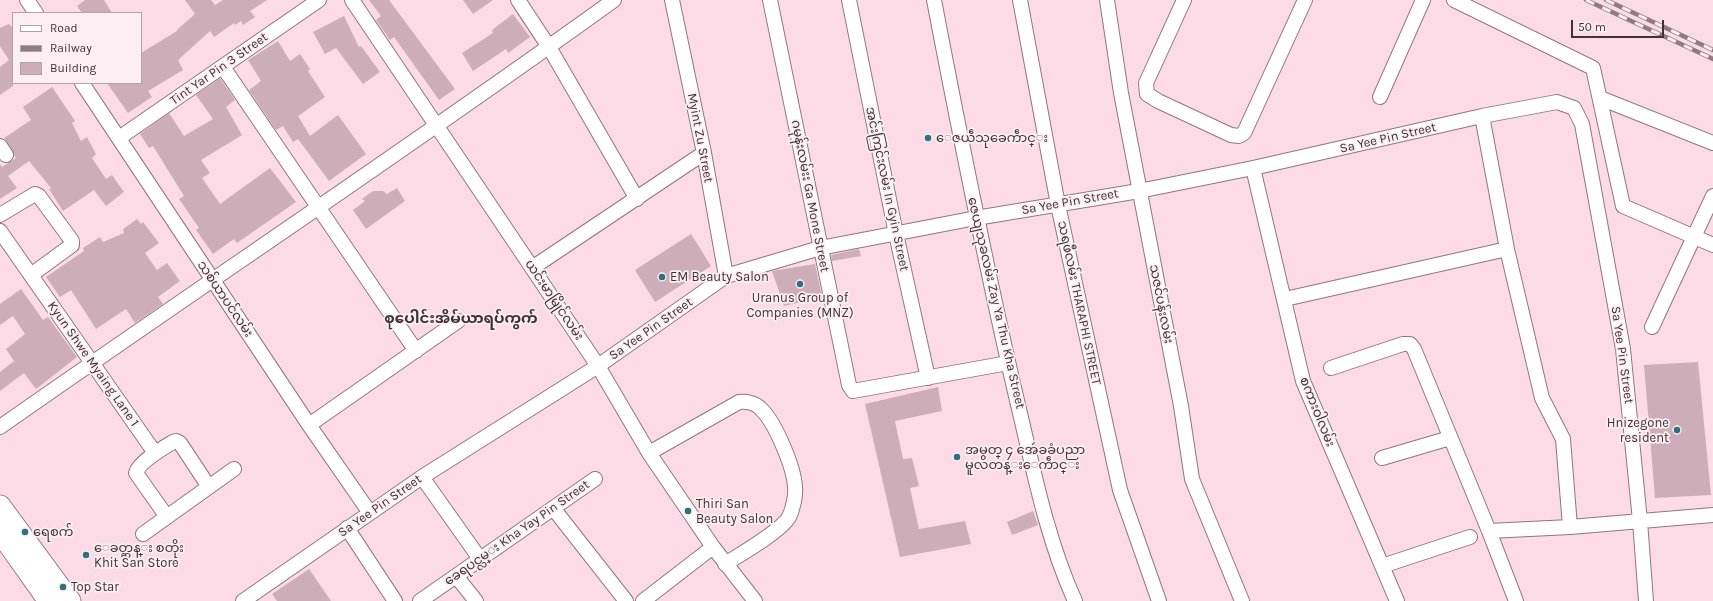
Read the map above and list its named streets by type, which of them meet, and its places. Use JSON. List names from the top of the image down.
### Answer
{
  "streets": {
    "street": [
      "Tint Yar Pin 3 Street",
      "Myint Zu Street",
      "Sa Yee Pin Street",
      "အင်းကြင်းလမ်း In Gyin Street",
      "ဂမုန်းလမ်းး Ga Mone Street",
      "သစ်ယာပင်လမ်း",
      "ယင်းမာမြိုင်လမ်း",
      "ဇေယျသုခလမ်း Zay Ya Thu Kha Street",
      "သရဖီလမ်း THARAPHI STREET",
      "သဇင်ပန်းလမ်း",
      "Kyun Shwe Myaing Lane 1",
      "စကားဝါလမ်း",
      "ခေရပင္လမ္း Kha Yay Pin Street"
    ]
  },
  "crossings": [
    ["Tint Yar Pin 3 Street", "သစ်ယာပင်လမ်း"],
    ["Myint Zu Street", "Sa Yee Pin Street"],
    ["Sa Yee Pin Street", "အင်းကြင်းလမ်း In Gyin Street"],
    ["Sa Yee Pin Street", "ဂမုန်းလမ်းး Ga Mone Street"],
    ["Sa Yee Pin Street", "သစ်ယာပင်လမ်း"],
    ["Sa Yee Pin Street", "ယင်းမာမြိုင်လမ်း"],
    ["Sa Yee Pin Street", "ဇေယျသုခလမ်း Zay Ya Thu Kha Street"],
    ["Sa Yee Pin Street", "သရဖီလမ်း THARAPHI STREET"],
    ["Sa Yee Pin Street", "သဇင်ပန်းလမ်း"],
    ["Sa Yee Pin Street", "စကားဝါလမ်း"],
    ["အင်းကြင်းလမ်း In Gyin Street", "ဂမုန်းလမ်းး Ga Mone Street"]
  ],
  "districts": ["စုပေါင်းအိမ်ယာရပ်ကွက်"],
  "places": [
    "ေဇယဵသုခေကဵာင္း",
    "EM Beauty Salon",
    "Uranus Group of Companies (MNZ)",
    "Hnizegone resident",
    "အမွတ္ ၄ အေဴခခံပညာ မူလတန္းေကဵာင္း",
    "Thiri San Beauty Salon",
    "ရေစက်",
    "ေခတ္ဆန္း စတိုး Khit San Store",
    "Top Star"
  ],
  "legend": ["Road", "Railway", "Building"],
  "scale_bar": "50 m"
}
